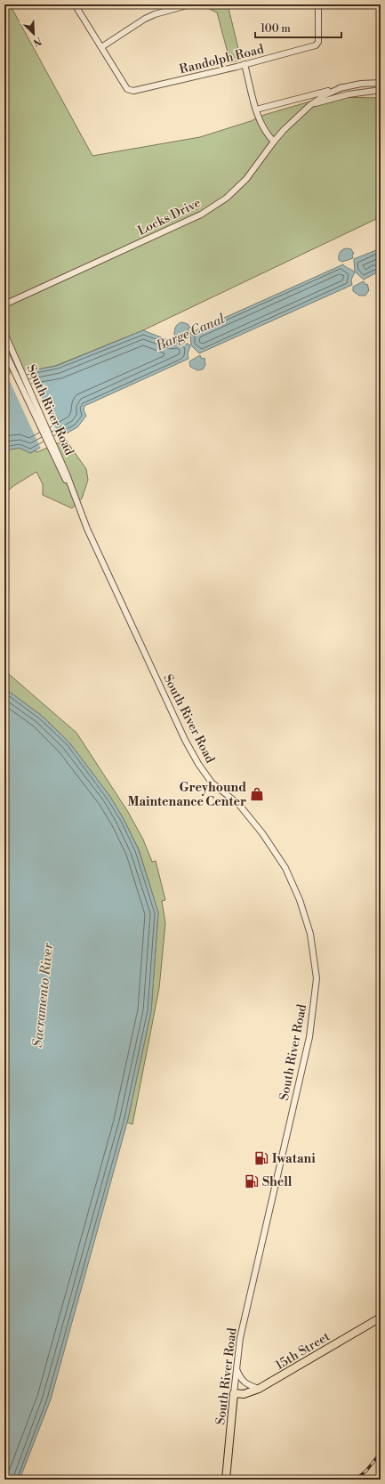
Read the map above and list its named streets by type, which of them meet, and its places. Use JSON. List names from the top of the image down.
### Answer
{
  "streets": {
    "main road": ["South River Road", "15th Street"],
    "street": ["Randolph Road", "Locks Drive"]
  },
  "crossings": [
    ["South River Road", "15th Street"]
  ],
  "water": ["Barge Canal", "Sacramento River"],
  "places": {
    "shop": ["Greyhound Maintenance Center"],
    "fuel station": ["Iwatani", "Shell"]
  },
  "scale_bar": "100 m",
  "north": "bottom right"
}
